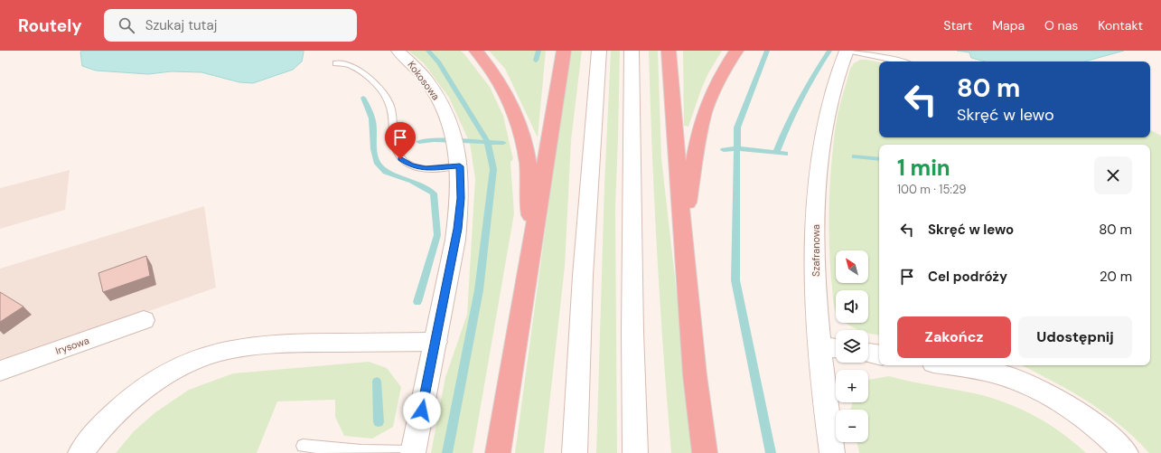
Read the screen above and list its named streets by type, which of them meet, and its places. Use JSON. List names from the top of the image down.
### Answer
{
  "streets": {
    "street": ["Kokosowa", "Szafranowa", "Irysowa"]
  },
  "north": "top left",
  "page": {
    "header": "Routely",
    "search": "Szukaj tutaj",
    "nav": [
      "Start",
      "Mapa",
      "O nas",
      "Kontakt"
    ],
    "turn": ["80 m", "Skręć w lewo"],
    "heading": ["1 min", "100 m · 15:29"],
    "list": [
      {
        "name": "Skręć w lewo",
        "value": "80 m"
      },
      {
        "name": "Cel podróży",
        "value": "20 m"
      }
    ],
    "map_buttons": ["+", "−"],
    "buttons": ["Zakończ", "Udostępnij"]
  }
}
